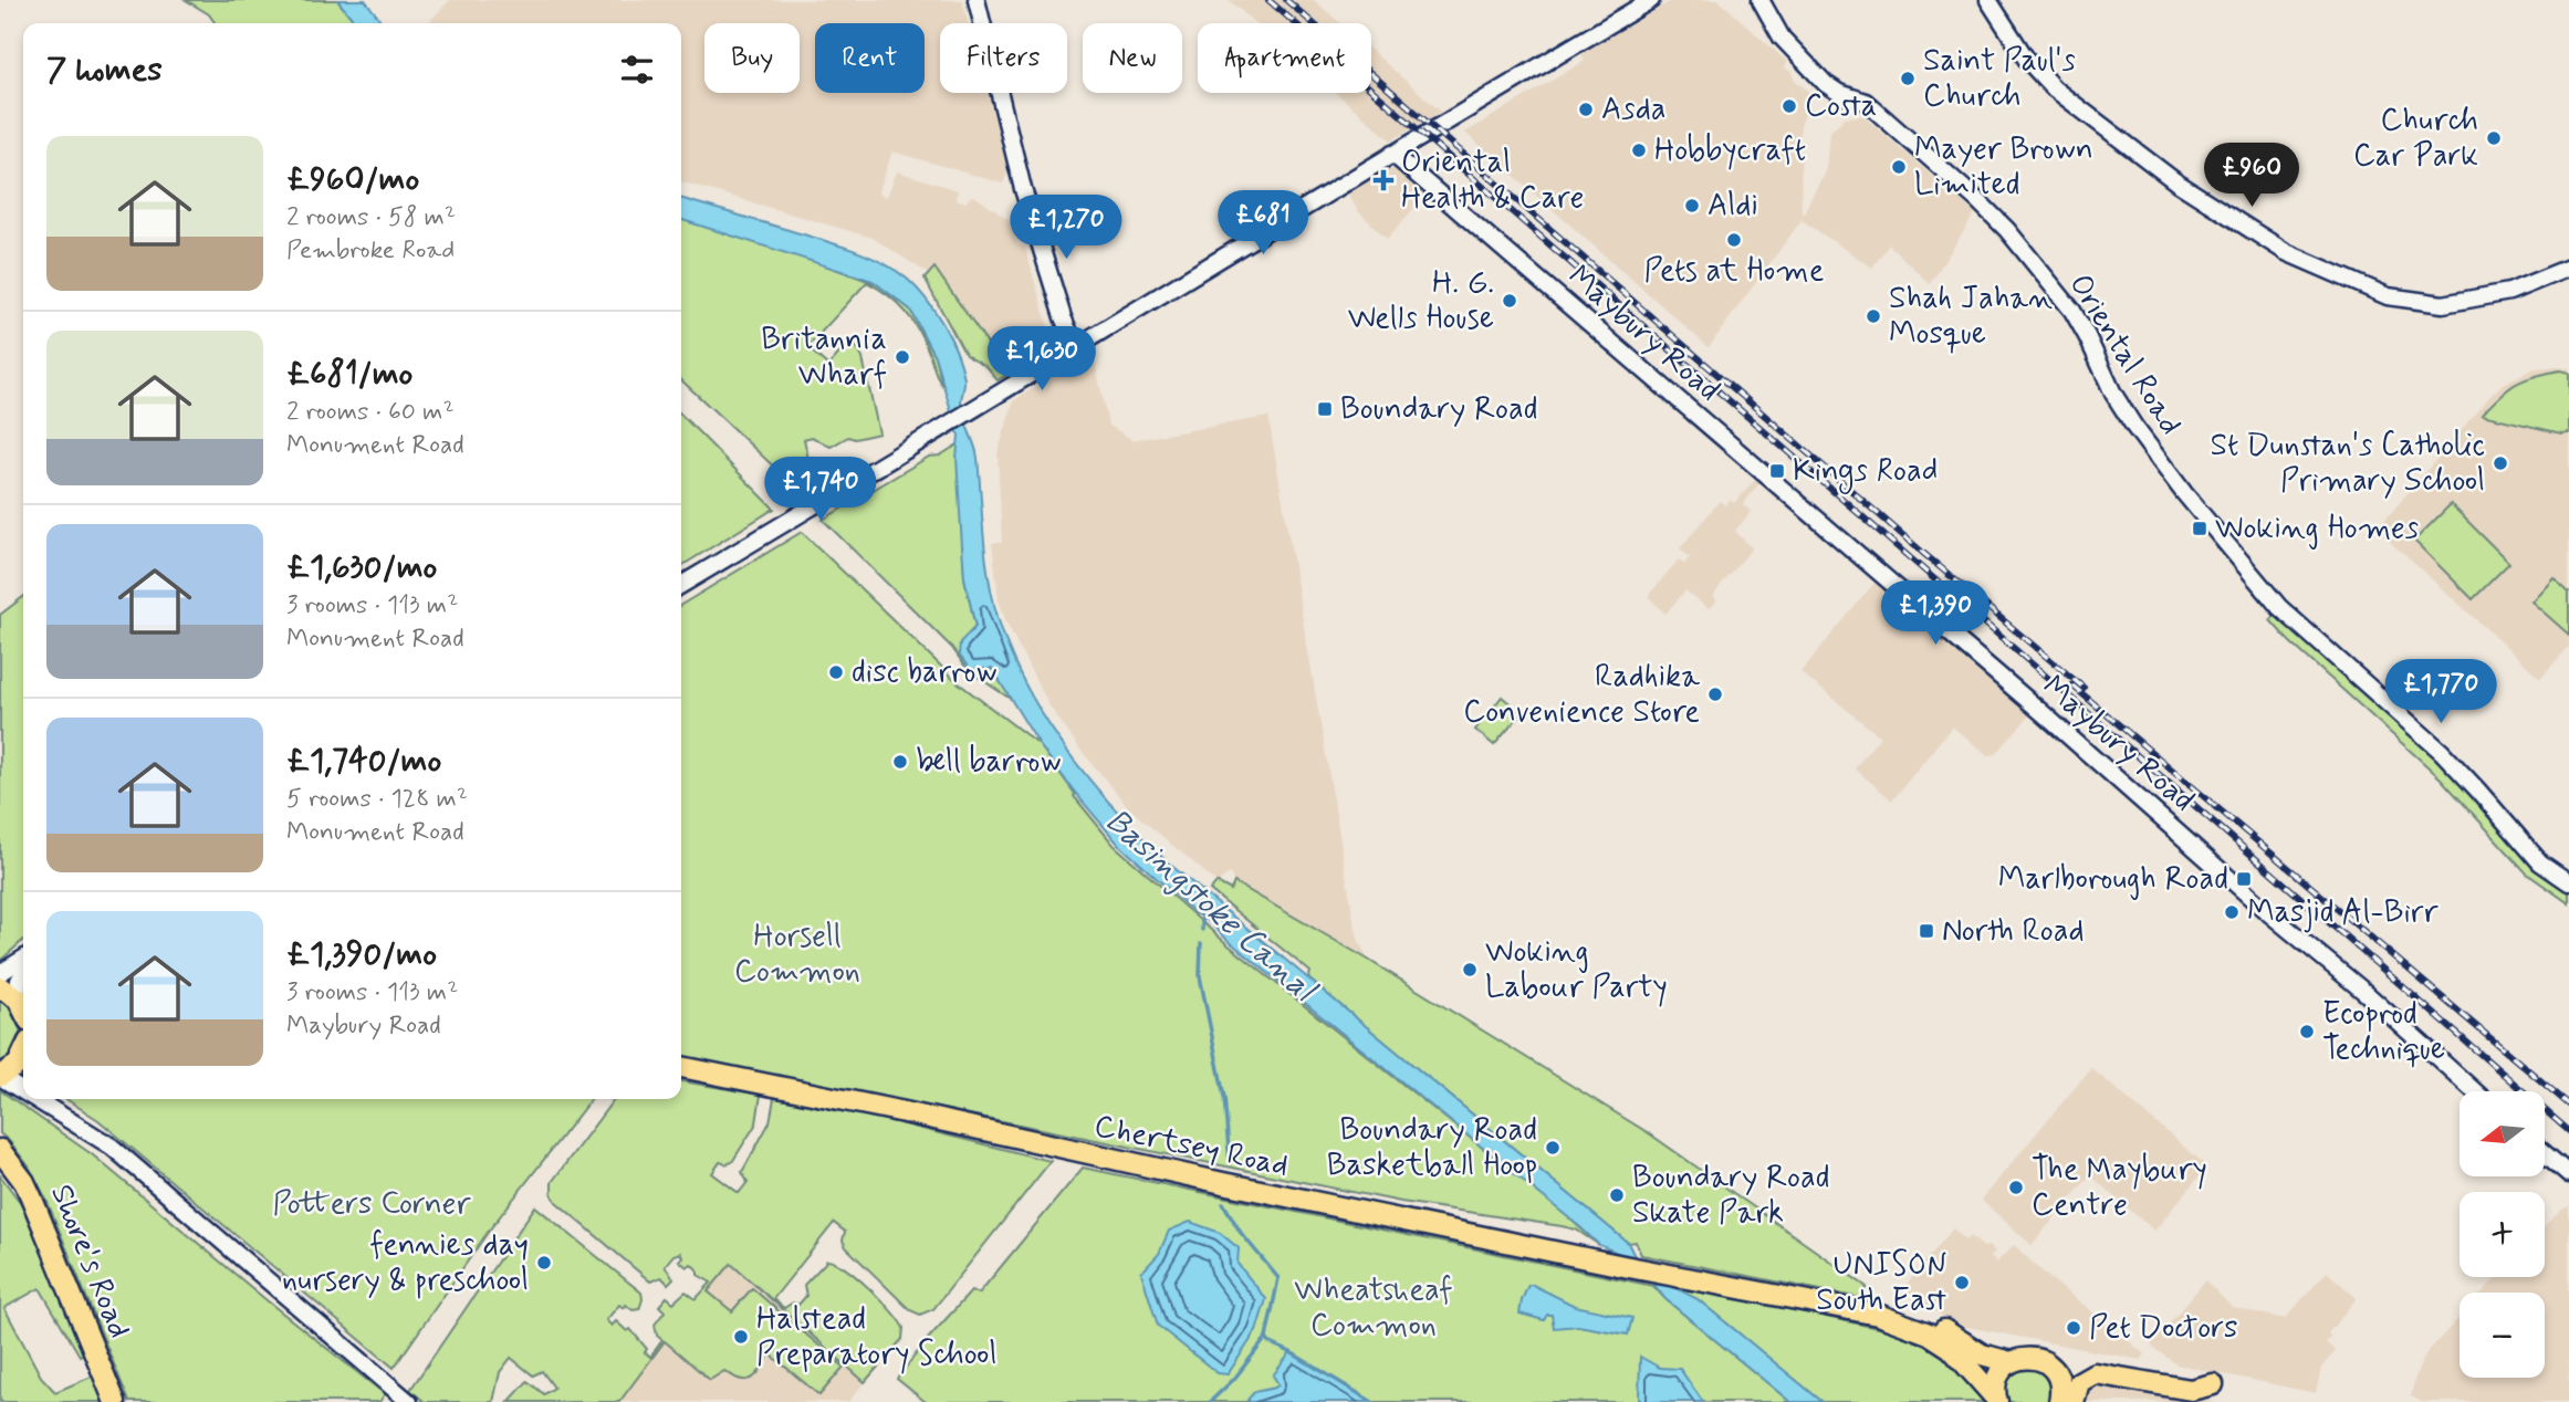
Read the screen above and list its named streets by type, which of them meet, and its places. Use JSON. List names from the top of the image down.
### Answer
{
  "streets": {
    "main road": ["Chertsey Road", "Shore's Road"],
    "street": ["Maybury Road", "Oriental Road"]
  },
  "water": ["Basingstoke Canal"],
  "parks": ["Horsell Common", "Potters Corner", "Wheatsheaf Common"],
  "places": {
    "other": [
      "Saint Paul's Church",
      "Costa",
      "Asda",
      "Church Car Park",
      "Hobbycraft",
      "Mayer Brown Limited",
      "Aldi",
      "Pets at Home",
      "H. G. Wells House",
      "Shah Jahan Mosque",
      "Britannia Wharf",
      "St Dunstan's Catholic Primary School",
      "disc barrow",
      "Radhika Convenience Store",
      "bell barrow",
      "Masjid Al-Birr",
      "Woking Labour Party",
      "Ecoprod Technique",
      "Boundary Road Basketball Hoop",
      "The Maybury Centre",
      "Boundary Road Skate Park",
      "fennies day nursery & preschool",
      "UNISON South East",
      "Pet Doctors",
      "Halstead Preparatory School"
    ],
    "health": ["Oriental Health & Care"],
    "transit": [
      "Boundary Road",
      "Kings Road",
      "Woking Homes",
      "Marlborough Road",
      "North Road"
    ]
  },
  "north": "left",
  "page": {
    "chip": [
      "Buy",
      "Rent",
      "Filters",
      "New",
      "Apartment"
    ],
    "heading": "7 homes",
    "list": [
      {
        "name": "£960/mo",
        "note": "2 rooms · 58 m² · Pembroke Road"
      },
      {
        "name": "£681/mo",
        "note": "2 rooms · 60 m² · Monument Road"
      },
      {
        "name": "£1,630/mo",
        "note": "3 rooms · 113 m² · Monument Road"
      },
      {
        "name": "£1,740/mo",
        "note": "5 rooms · 128 m² · Monument Road"
      },
      {
        "name": "£1,390/mo",
        "note": "3 rooms · 113 m² · Maybury Road"
      }
    ],
    "price": [
      "£960",
      "£681",
      "£1,270",
      "£1,630",
      "£1,740",
      "£1,390",
      "£1,770"
    ],
    "map_buttons": ["+", "−"]
  }
}
